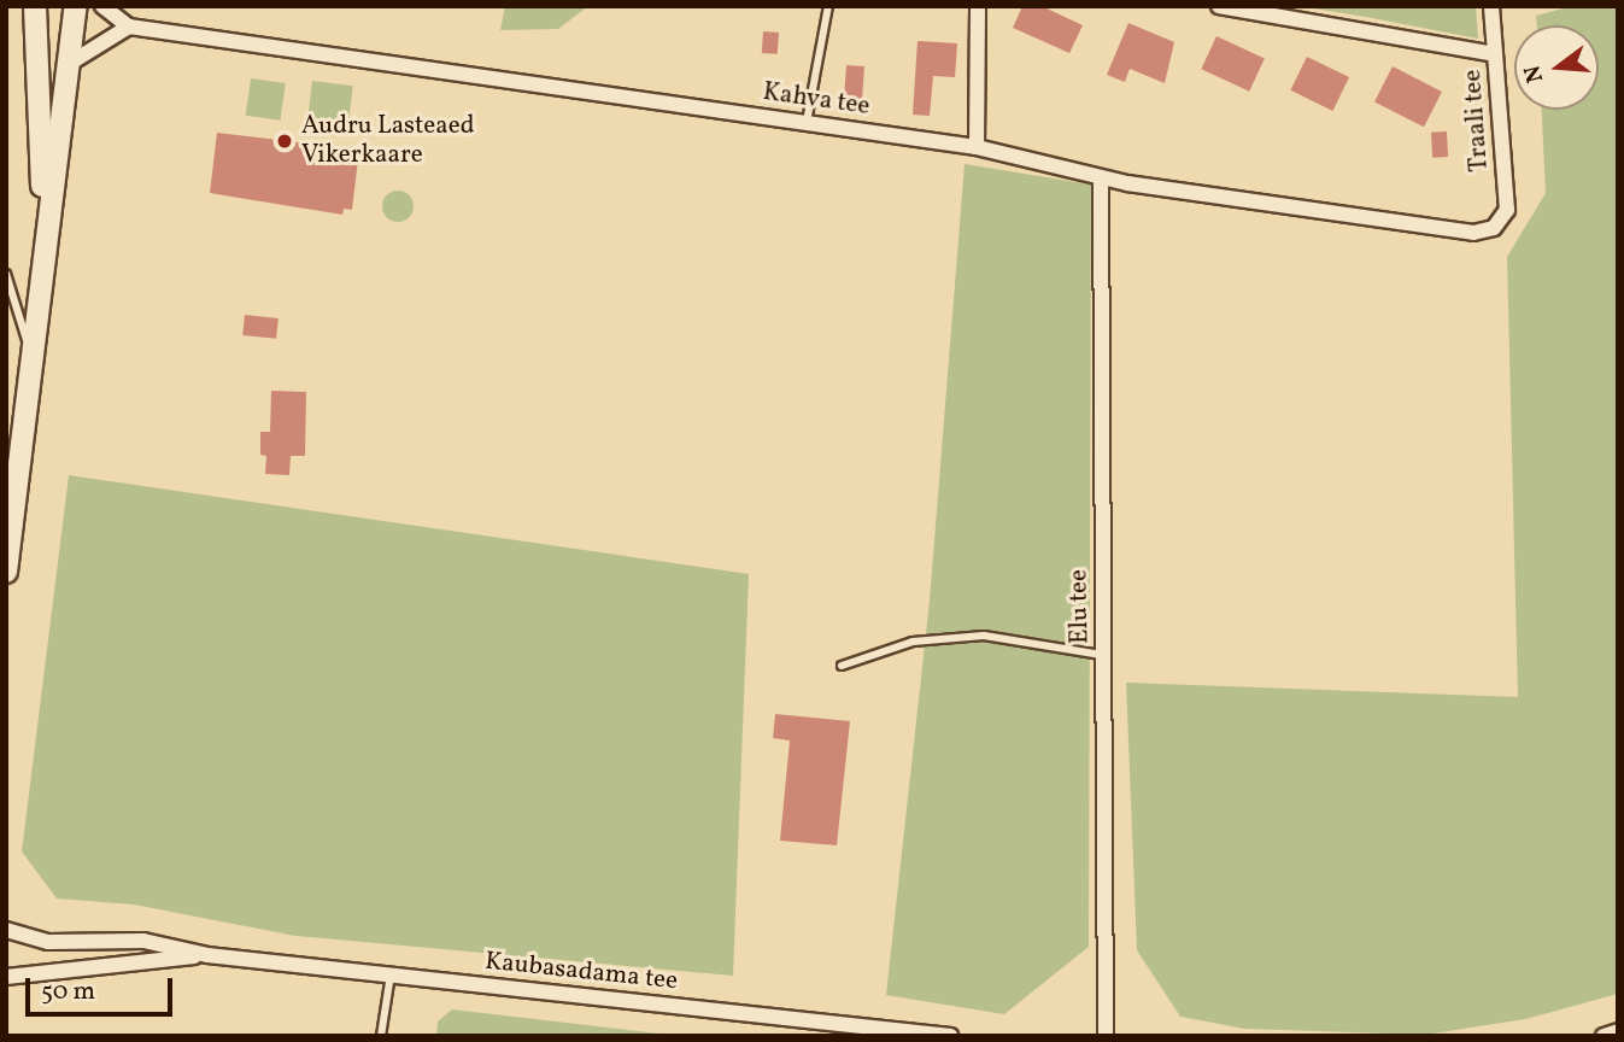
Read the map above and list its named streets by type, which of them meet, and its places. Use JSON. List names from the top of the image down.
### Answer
{
  "streets": {
    "street": [
      "Kahva tee",
      "Traali tee",
      "Elu tee",
      "Kaubasadama tee"
    ]
  },
  "crossings": [
    ["Kahva tee", "Traali tee"],
    ["Kahva tee", "Elu tee"]
  ],
  "places": ["Audru Lasteaed Vikerkaare"],
  "scale_bar": "50 m",
  "north": "left"
}
